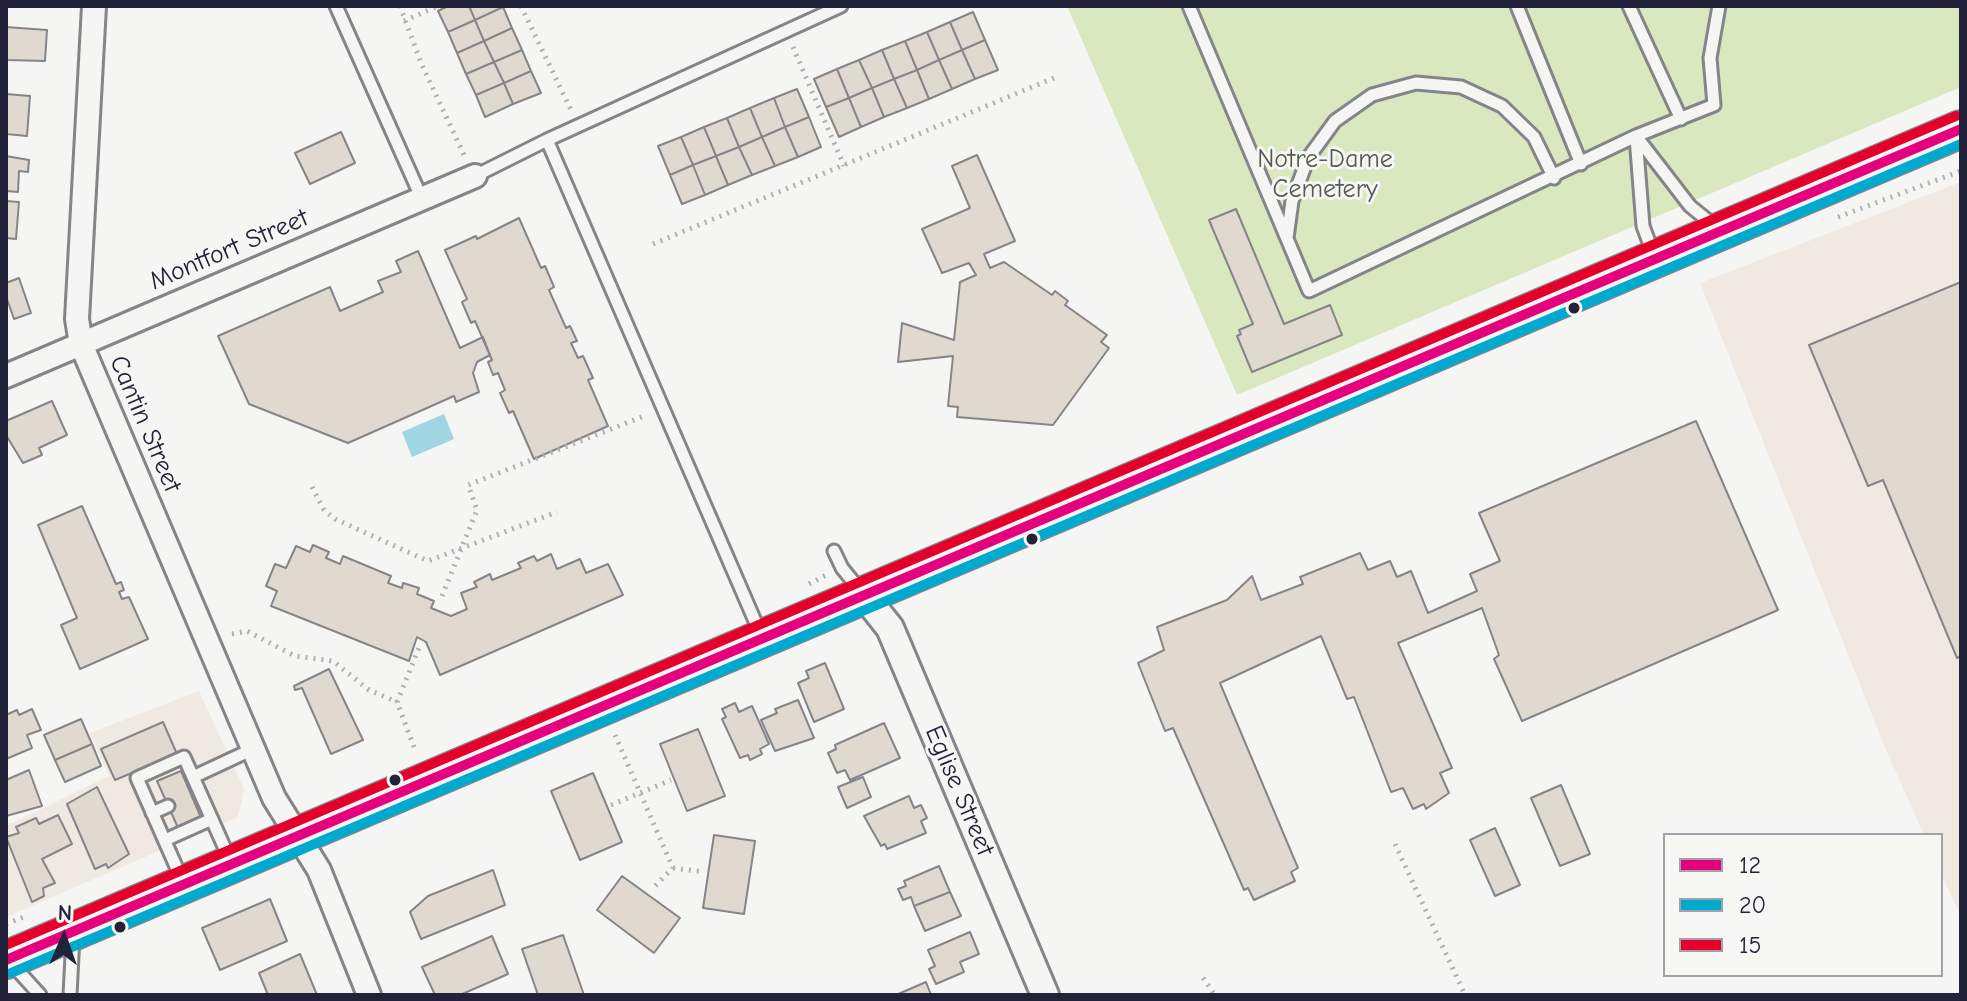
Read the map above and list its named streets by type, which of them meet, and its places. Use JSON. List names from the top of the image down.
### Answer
{
  "streets": {
    "street": ["Montfort Street", "Cantin Street", "Eglise Street"]
  },
  "crossings": [
    ["Montfort Street", "Cantin Street"]
  ],
  "parks": ["Notre-Dame Cemetery"],
  "lines": ["transit line 15", "transit line 12", "transit line 20"],
  "legend": ["12", "20", "15"],
  "north": "top"
}
